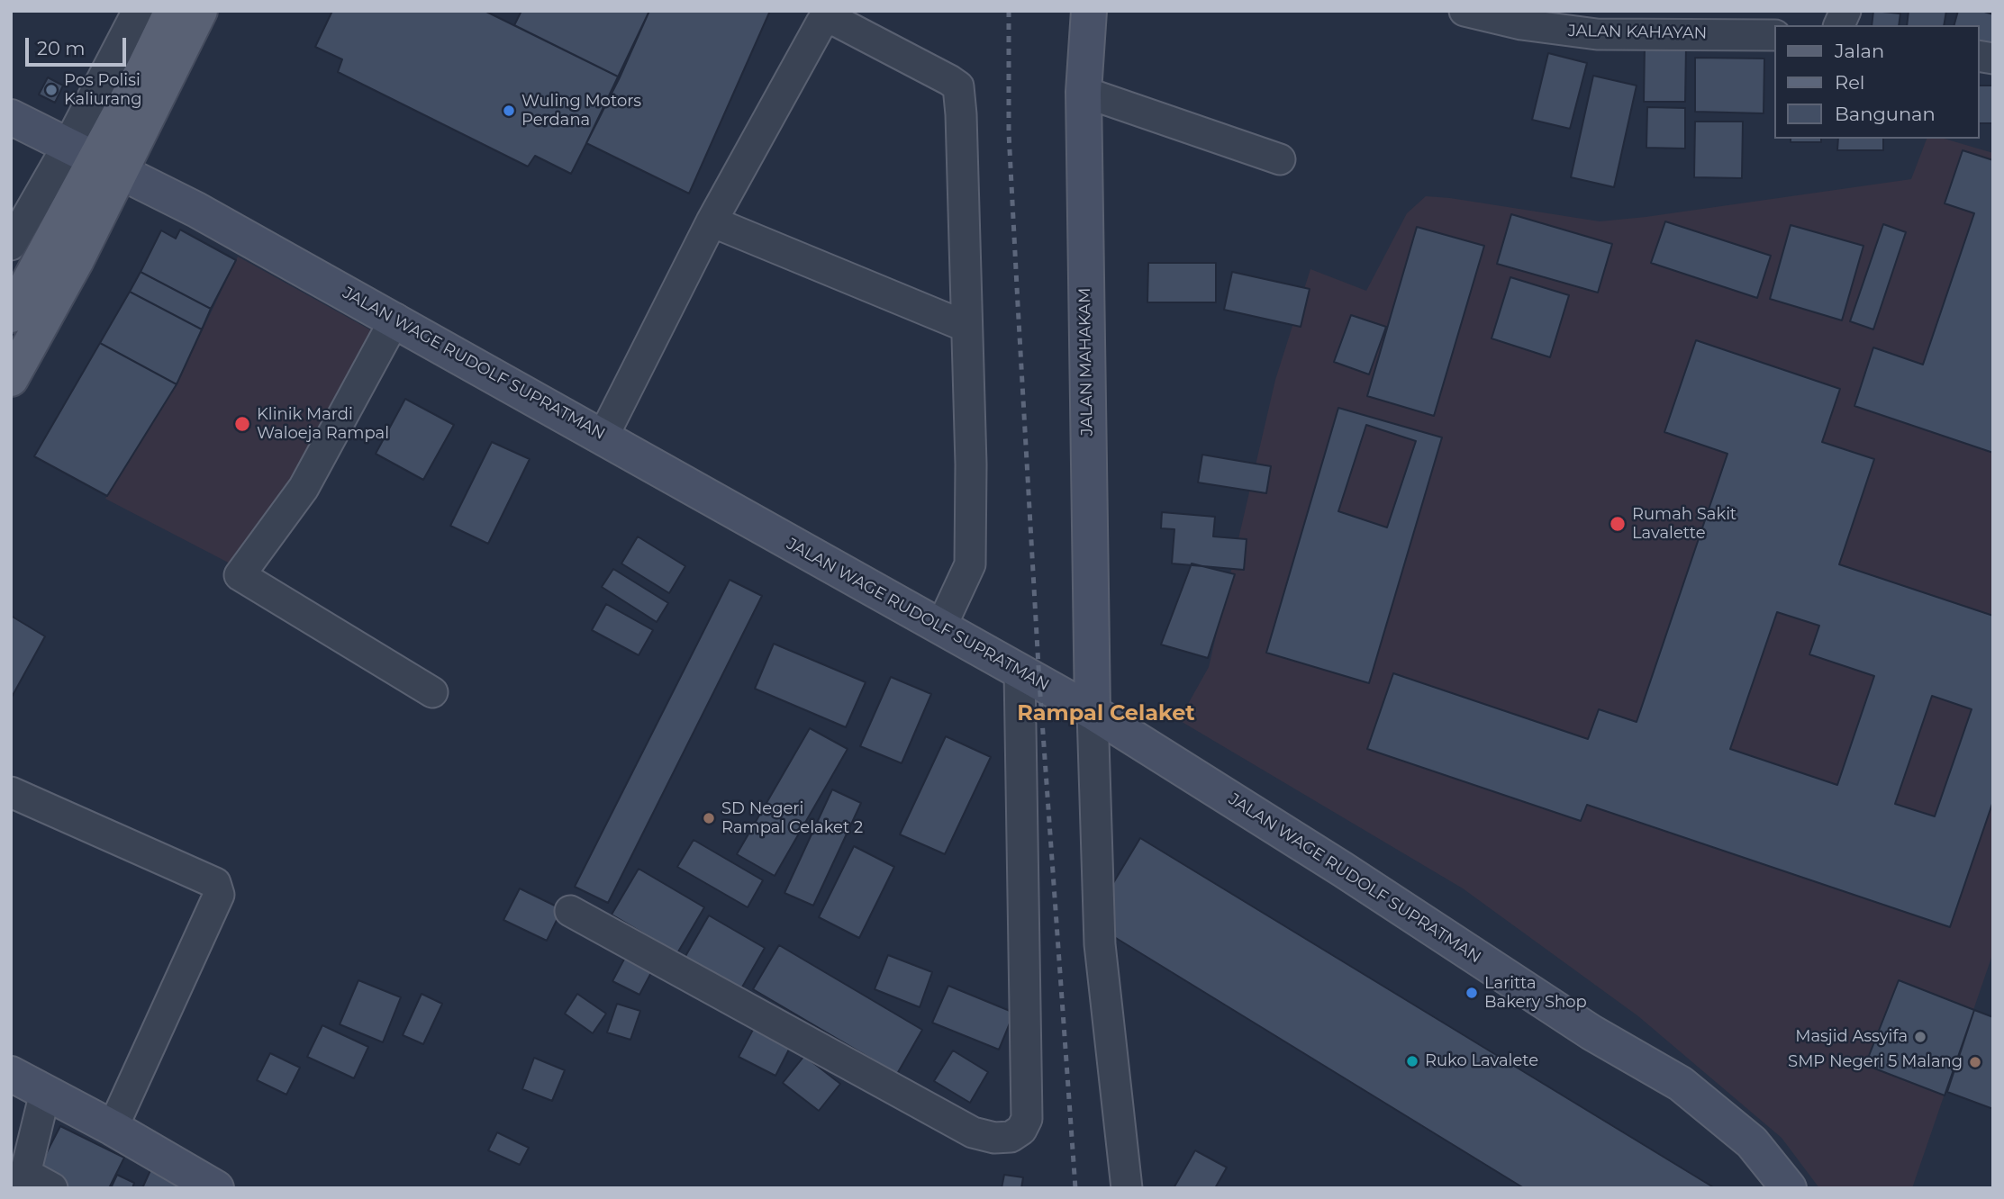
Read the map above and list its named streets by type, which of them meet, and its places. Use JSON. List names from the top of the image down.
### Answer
{
  "streets": {
    "main road": ["JALAN MAHAKAM", "JALAN WAGE RUDOLF SUPRATMAN"],
    "street": ["JALAN KAHAYAN"]
  },
  "crossings": [
    ["JALAN MAHAKAM", "JALAN WAGE RUDOLF SUPRATMAN"]
  ],
  "districts": ["Rampal Celaket"],
  "places": [
    "Pos Polisi Kaliurang",
    "Wuling Motors Perdana",
    "Klinik Mardi Waloeja Rampal",
    "Rumah Sakit Lavalette",
    "SD Negeri Rampal Celaket 2",
    "Laritta Bakery Shop",
    "Masjid Assyifa",
    "Ruko Lavalete",
    "SMP Negeri 5 Malang"
  ],
  "legend": ["Jalan", "Rel", "Bangunan"],
  "scale_bar": "20 m"
}
